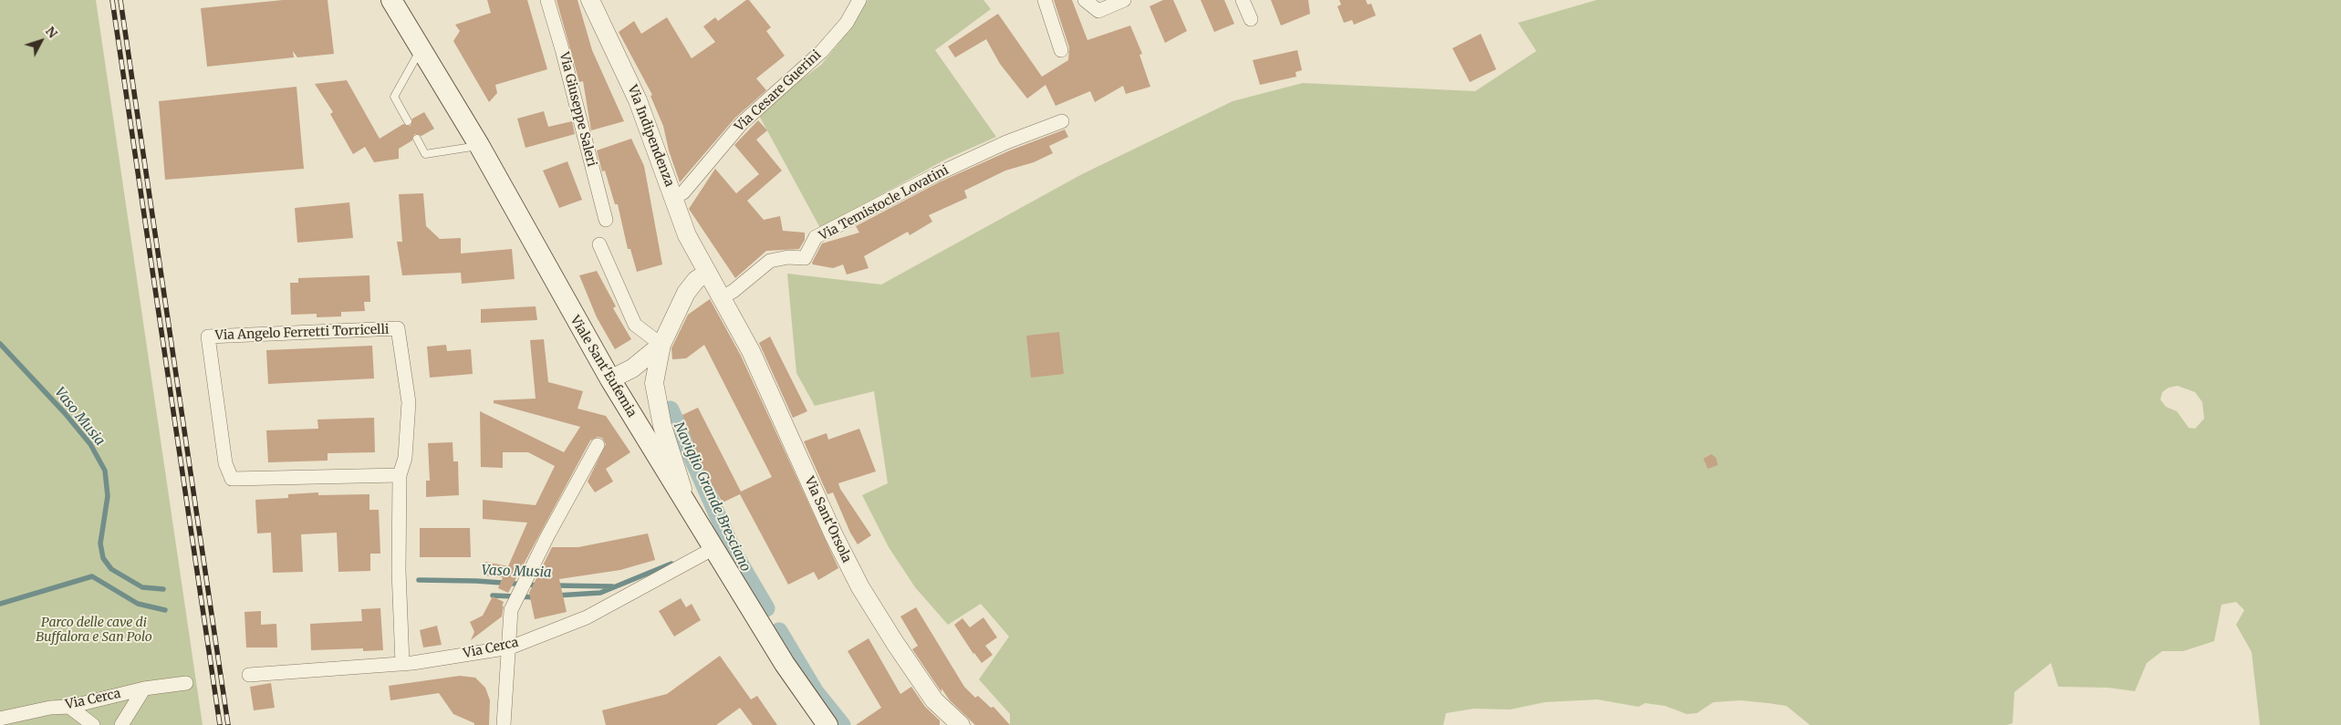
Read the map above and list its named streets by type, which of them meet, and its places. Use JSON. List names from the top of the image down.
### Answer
{
  "streets": {
    "main road": ["Viale Sant'Eufemia"],
    "street": [
      "Via Cesare Guerini",
      "Via Giuseppe Saleri",
      "Via Indipendenza",
      "Via Temistocle Lovatini",
      "Via Angelo Ferretti Torricelli",
      "Via Sant'Orsola",
      "Via Cerca"
    ]
  },
  "crossings": [
    ["Via Cesare Guerini", "Via Indipendenza"],
    ["Via Indipendenza", "Via Temistocle Lovatini"],
    ["Via Indipendenza", "Via Sant'Orsola"],
    ["Via Temistocle Lovatini", "Via Sant'Orsola"],
    ["Via Angelo Ferretti Torricelli", "Via Cerca"],
    ["Viale Sant'Eufemia", "Via Cerca"]
  ],
  "water": ["Vaso Musia", "Naviglio Grande Bresciano"],
  "parks": ["Parco delle cave di Buffalora e San Polo"],
  "north": "top right"
}
